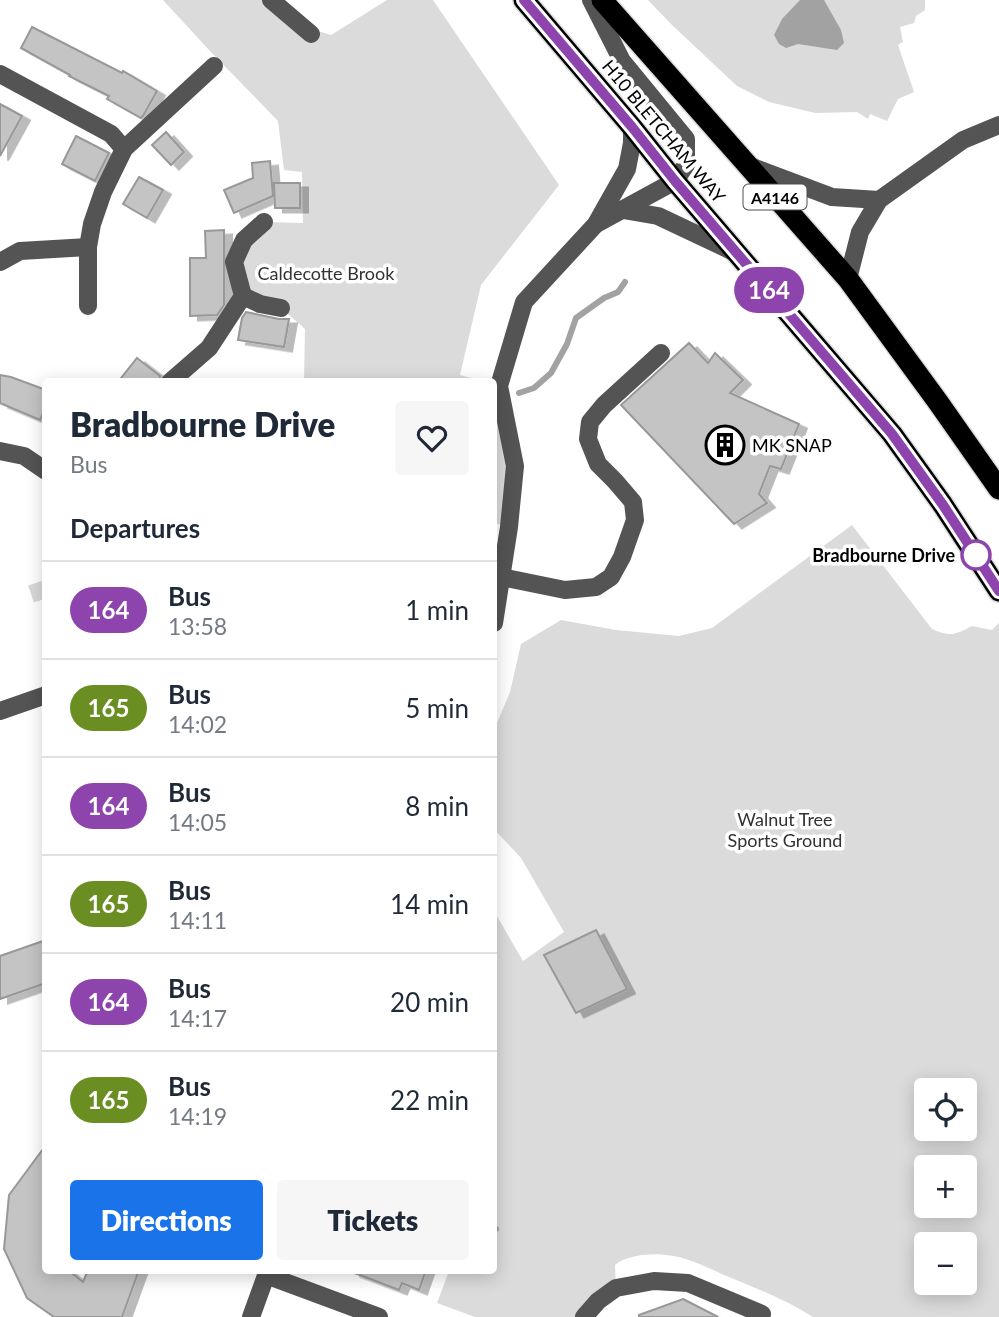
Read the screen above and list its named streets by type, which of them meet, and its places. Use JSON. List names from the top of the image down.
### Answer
{
  "streets": {
    "highway": ["H10 BLETCHAM WAY", "A4146"]
  },
  "parks": ["Caldecotte Brook", "Walnut Tree Sports Ground"],
  "places": {
    "building": ["MK SNAP"],
    "other": ["Bradbourne Drive"]
  },
  "lines": ["bus line 164"],
  "page": {
    "on_map": "164",
    "heading": [
      ["Bradbourne Drive", "Bus"],
      "Departures"
    ],
    "list": [
      {
        "mark": "164",
        "name": "Bus",
        "note": "13:58",
        "value": "1 min"
      },
      {
        "mark": "165",
        "name": "Bus",
        "note": "14:02",
        "value": "5 min"
      },
      {
        "mark": "164",
        "name": "Bus",
        "note": "14:05",
        "value": "8 min"
      },
      {
        "mark": "165",
        "name": "Bus",
        "note": "14:11",
        "value": "14 min"
      },
      {
        "mark": "164",
        "name": "Bus",
        "note": "14:17",
        "value": "20 min"
      },
      {
        "mark": "165",
        "name": "Bus",
        "note": "14:19",
        "value": "22 min"
      }
    ],
    "map_buttons": ["+", "−"],
    "buttons": ["Directions", "Tickets"]
  }
}
